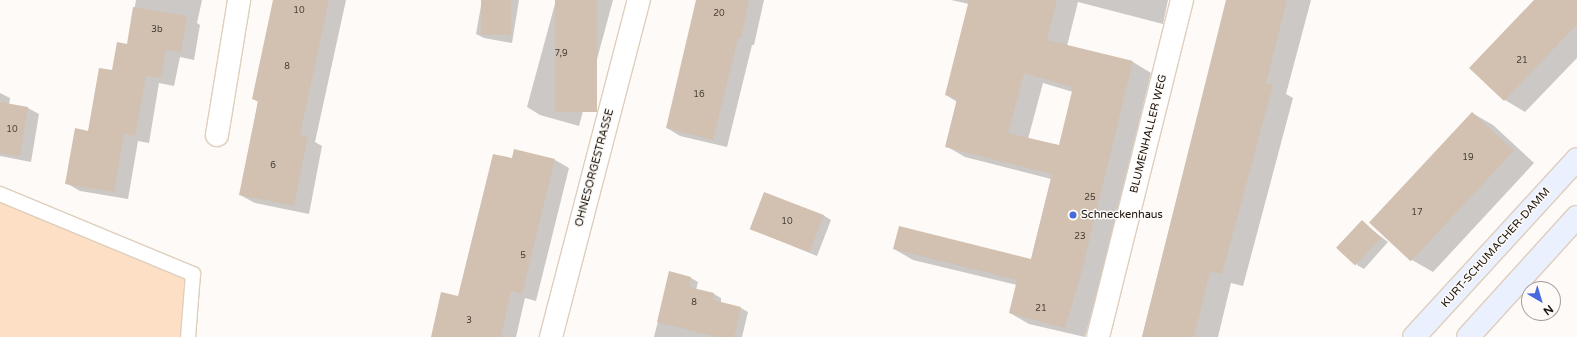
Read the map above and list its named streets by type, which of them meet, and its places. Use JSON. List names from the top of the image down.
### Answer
{
  "streets": {
    "main road": ["KURT-SCHUMACHER-DAMM"],
    "street": ["BLUMENHALLER WEG", "OHNESORGESTRASSE"]
  },
  "places": ["Schneckenhaus"],
  "house_numbers": [
    "10",
    "20",
    "3b",
    "7,9",
    "21",
    "8",
    "16",
    "10",
    "19",
    "6",
    "25",
    "17",
    "10",
    "23",
    "5",
    "8",
    "21",
    "3"
  ],
  "north": "bottom right"
}
